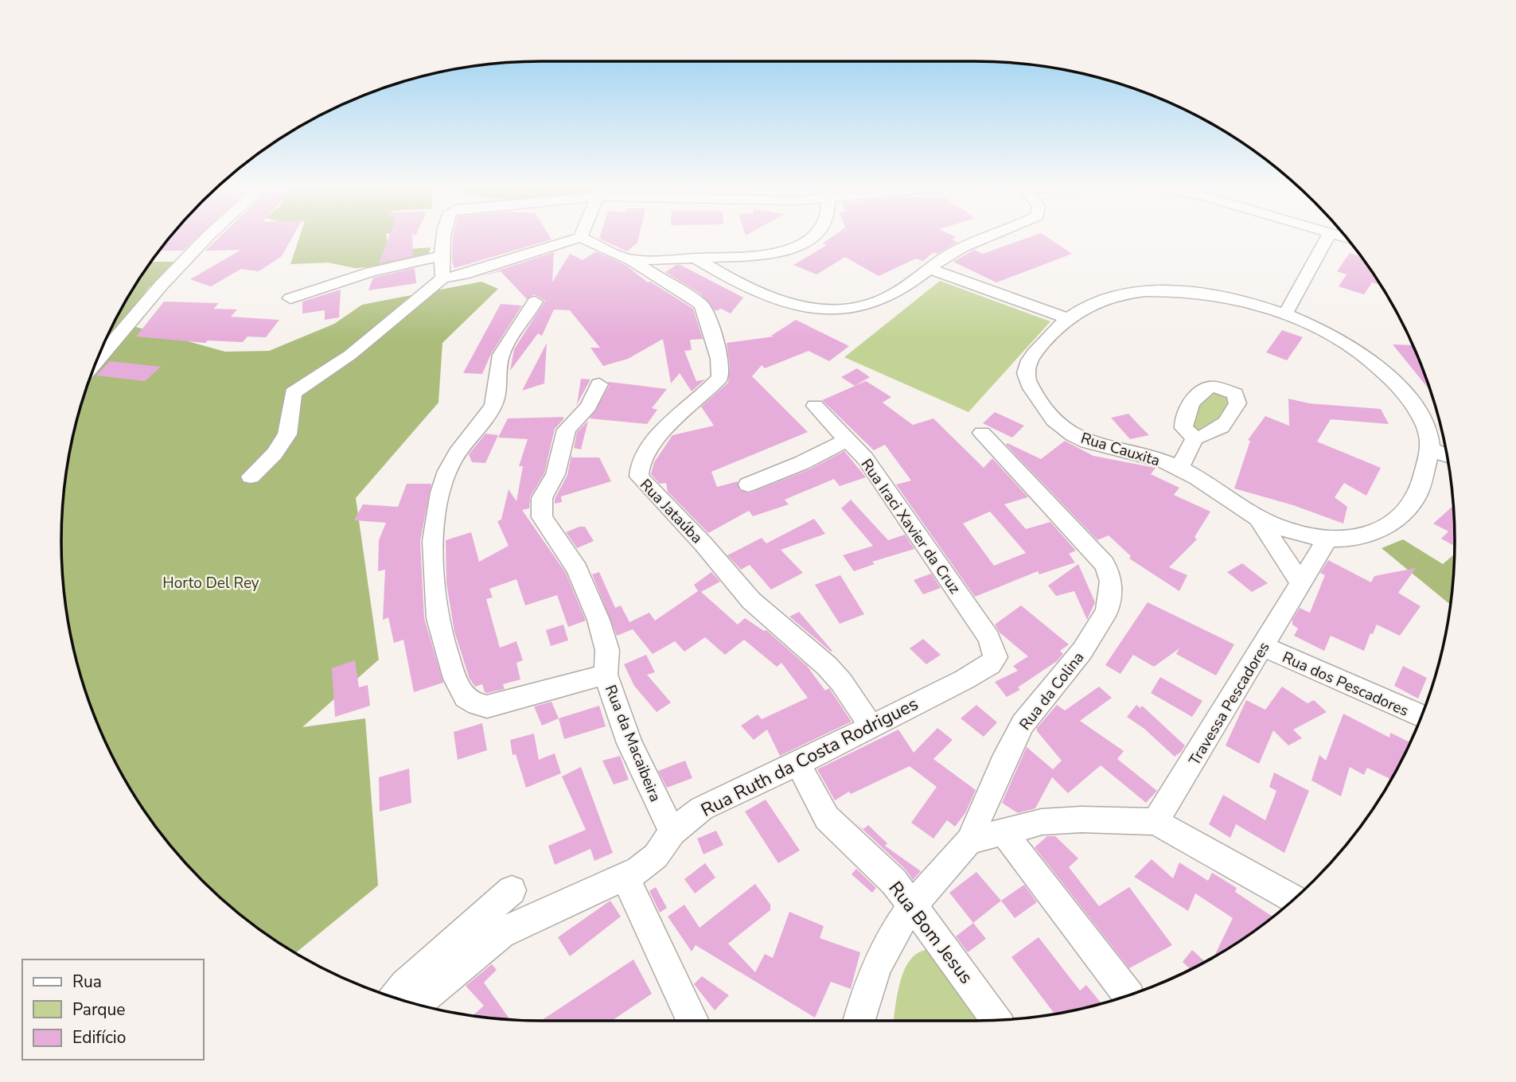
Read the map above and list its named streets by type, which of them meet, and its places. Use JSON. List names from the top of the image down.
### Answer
{
  "streets": {
    "street": [
      "Rua Cauxita",
      "Rua Jataúba",
      "Rua Iraci Xavier da Cruz",
      "Rua dos Pescadores",
      "Rua da Colina",
      "Travessa Pescadores",
      "Rua da Macaibeira",
      "Rua Ruth da Costa Rodrigues",
      "Rua Bom Jesus"
    ]
  },
  "crossings": [
    ["Rua Cauxita", "Travessa Pescadores"],
    ["Rua Jataúba", "Rua Ruth da Costa Rodrigues"],
    ["Rua Iraci Xavier da Cruz", "Rua Ruth da Costa Rodrigues"],
    ["Rua dos Pescadores", "Travessa Pescadores"],
    ["Rua da Colina", "Rua Bom Jesus"],
    ["Rua da Macaibeira", "Rua Ruth da Costa Rodrigues"],
    ["Rua Ruth da Costa Rodrigues", "Rua Bom Jesus"]
  ],
  "parks": ["Horto Del Rey"],
  "legend": ["Rua", "Parque", "Edifício"]
}
